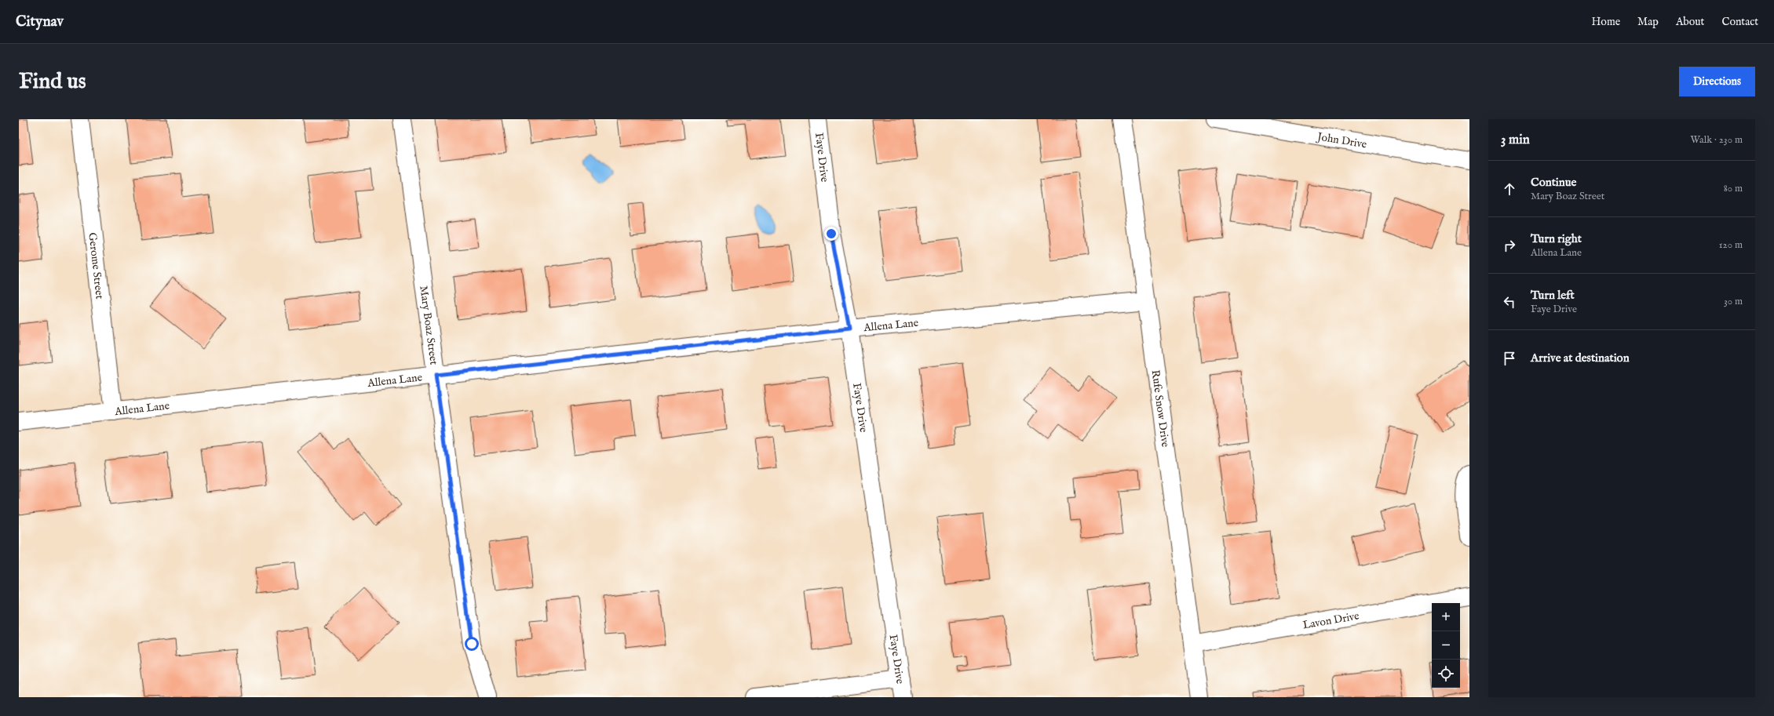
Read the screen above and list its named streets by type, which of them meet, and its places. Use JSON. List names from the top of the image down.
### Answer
{
  "streets": {
    "street": [
      "John Drive",
      "Faye Drive",
      "Gerome Street",
      "Allena Lane",
      "Mary Boaz Street",
      "Rufe Snow Drive",
      "Lavon Drive"
    ]
  },
  "crossings": [
    ["Faye Drive", "Allena Lane"],
    ["Gerome Street", "Allena Lane"],
    ["Allena Lane", "Mary Boaz Street"],
    ["Allena Lane", "Rufe Snow Drive"],
    ["Rufe Snow Drive", "Lavon Drive"]
  ],
  "page": {
    "header": "Citynav",
    "nav": [
      "Home",
      "Map",
      "About",
      "Contact"
    ],
    "buttons": "Directions",
    "title": "Find us",
    "heading": ["3 min", "Walk · 230 m"],
    "list": [
      ["Continue", "Mary Boaz Street", "80 m"],
      ["Turn right", "Allena Lane", "120 m"],
      ["Turn left", "Faye Drive", "30 m"],
      "Arrive at destination"
    ],
    "map_buttons": ["+", "−"]
  }
}
